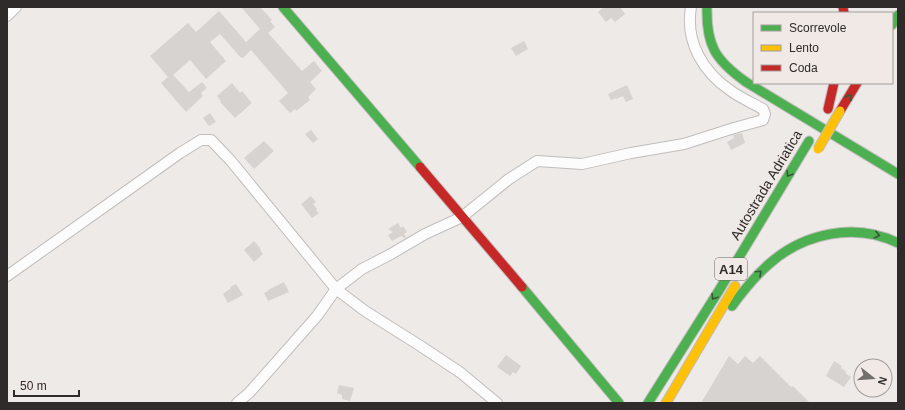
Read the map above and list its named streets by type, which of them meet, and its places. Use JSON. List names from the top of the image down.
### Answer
{
  "streets": {
    "main road": ["Autostrada Adriatica", "A14"]
  },
  "legend": ["Scorrevole", "Lento", "Coda"],
  "scale_bar": "50 m",
  "north": "right"
}
